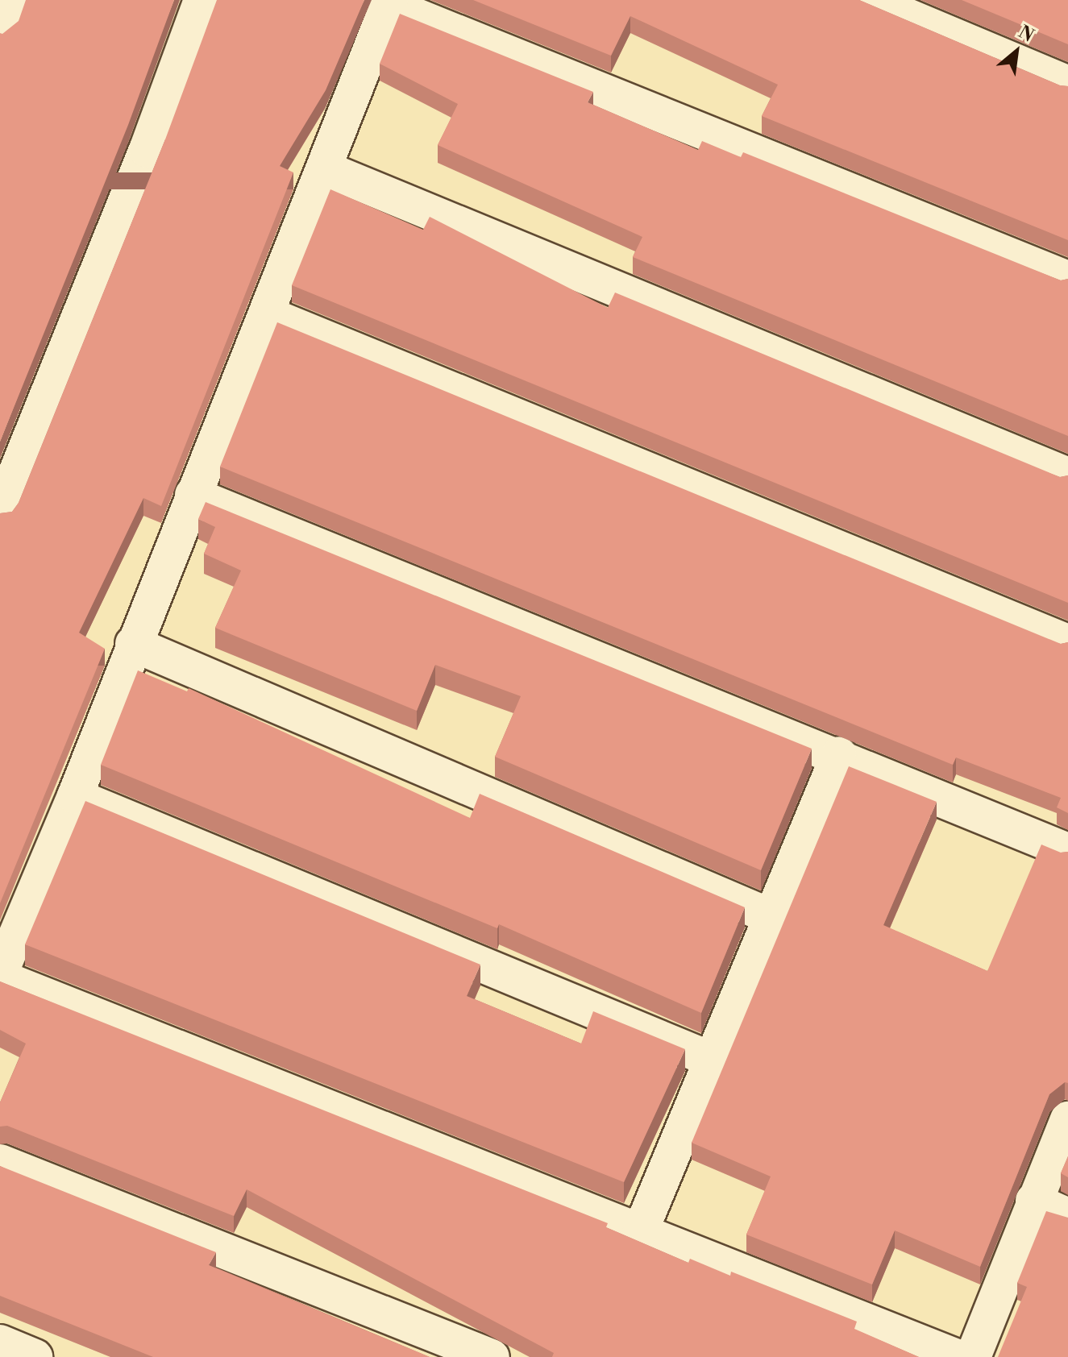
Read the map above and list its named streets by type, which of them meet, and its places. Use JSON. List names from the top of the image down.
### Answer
{
  "north": "top right"
}
